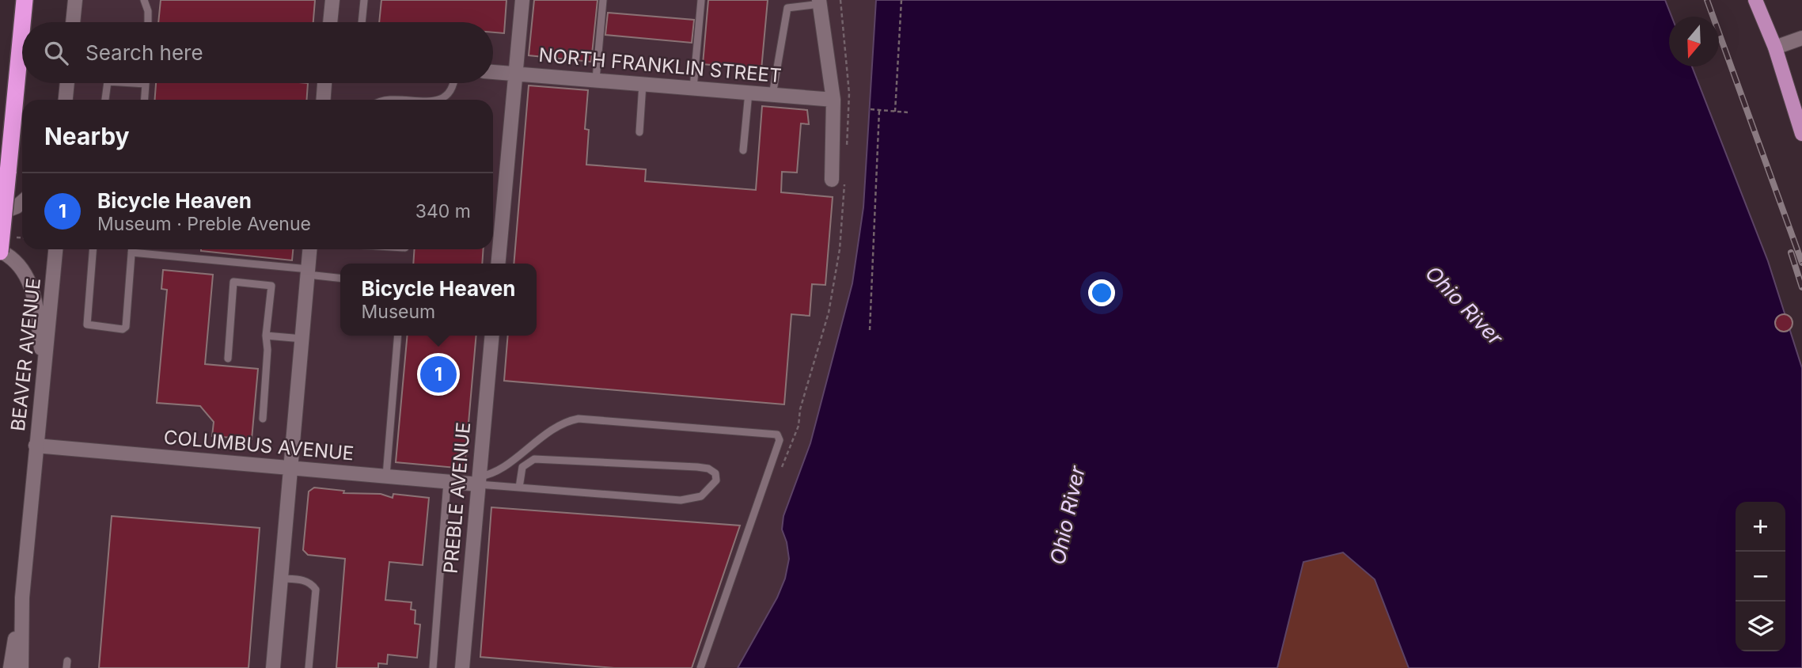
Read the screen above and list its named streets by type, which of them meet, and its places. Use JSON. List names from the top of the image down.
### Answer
{
  "streets": {
    "street": [
      "NORTH FRANKLIN STREET",
      "BEAVER AVENUE",
      "COLUMBUS AVENUE",
      "PREBLE AVENUE"
    ]
  },
  "crossings": [
    ["BEAVER AVENUE", "COLUMBUS AVENUE"],
    ["COLUMBUS AVENUE", "PREBLE AVENUE"]
  ],
  "water": ["Ohio River"],
  "north": "bottom",
  "page": {
    "search": "Search here",
    "heading": "Nearby",
    "list": [
      {
        "mark": "1",
        "name": "Bicycle Heaven",
        "note": "Museum · Preble Avenue",
        "value": "340 m"
      }
    ],
    "popup": ["Bicycle Heaven", "Museum"],
    "pins": "1",
    "map_buttons": ["+", "−"]
  }
}
